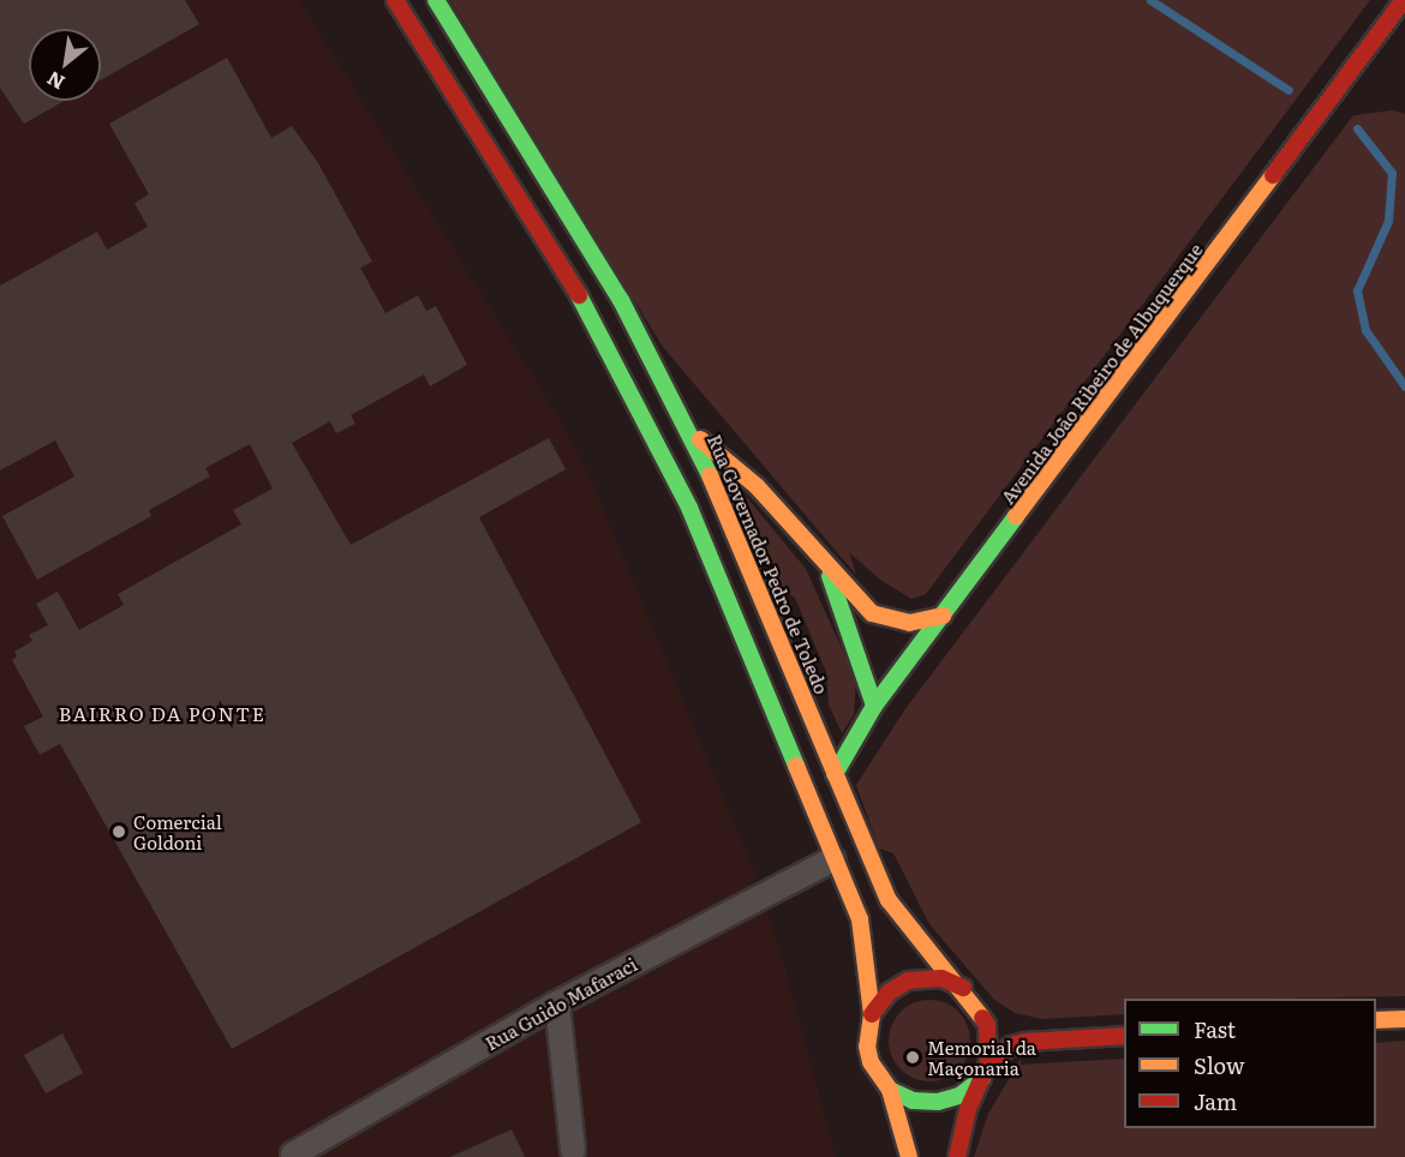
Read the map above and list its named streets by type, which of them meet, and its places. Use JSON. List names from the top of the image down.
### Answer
{
  "streets": {
    "main road": ["Avenida João Ribeiro de Albuquerque", "Rua Governador Pedro de Toledo"],
    "street": ["Rua Guido Mafaraci"]
  },
  "crossings": [
    ["Avenida João Ribeiro de Albuquerque", "Rua Governador Pedro de Toledo"]
  ],
  "districts": ["BAIRRO DA PONTE"],
  "places": ["Comercial Goldoni", "Memorial da Maçonaria"],
  "legend": ["Fast", "Slow", "Jam"],
  "north": "bottom left"
}
